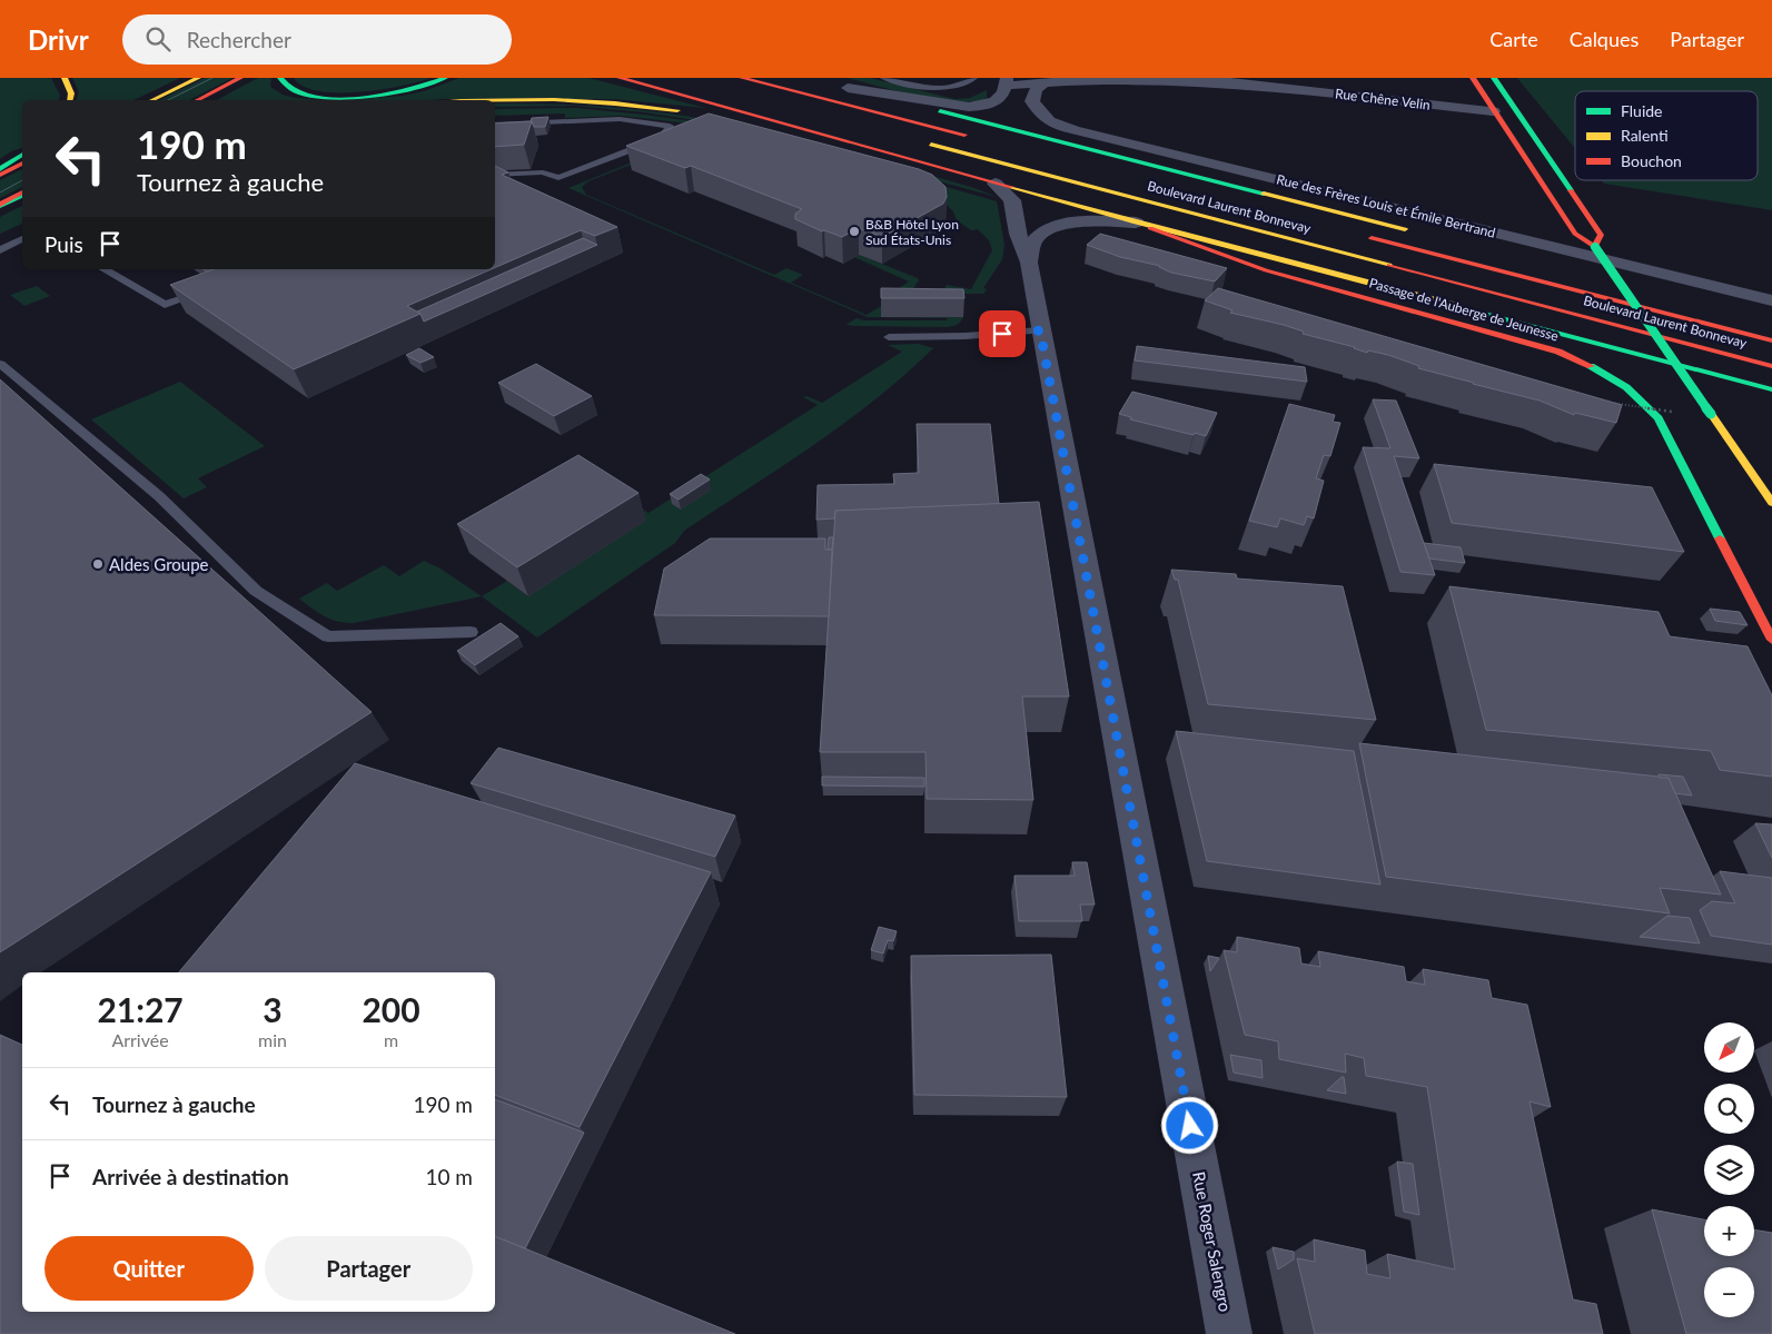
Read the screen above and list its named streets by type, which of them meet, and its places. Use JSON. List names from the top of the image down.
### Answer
{
  "streets": {
    "main road": ["Boulevard Laurent Bonnevay", "Passage de l'Auberge de Jeunesse"],
    "street": ["Rue Chêne Velin", "Rue des Frères Louis et Émile Bertrand", "Rue Roger Salengro"]
  },
  "crossings": [
    ["Rue Chêne Velin", "Rue des Frères Louis et Émile Bertrand"],
    ["Passage de l'Auberge de Jeunesse", "Rue Roger Salengro"]
  ],
  "places": ["B&B Hôtel Lyon Sud États-Unis", "Aldes Groupe"],
  "legend": ["Fluide", "Ralenti", "Bouchon"],
  "north": "bottom left",
  "page": {
    "header": "Drivr",
    "search": "Rechercher",
    "nav": ["Carte", "Calques", "Partager"],
    "turn": ["190 m", "Tournez à gauche"],
    "then": "Puis",
    "eta": [
      "21:27",
      "Arrivée",
      "3",
      "min",
      "200",
      "m"
    ],
    "map_buttons": ["+", "−"],
    "list": [
      {
        "name": "Tournez à gauche",
        "value": "190 m"
      },
      {
        "name": "Arrivée à destination",
        "value": "10 m"
      }
    ],
    "buttons": ["Quitter", "Partager"]
  }
}
